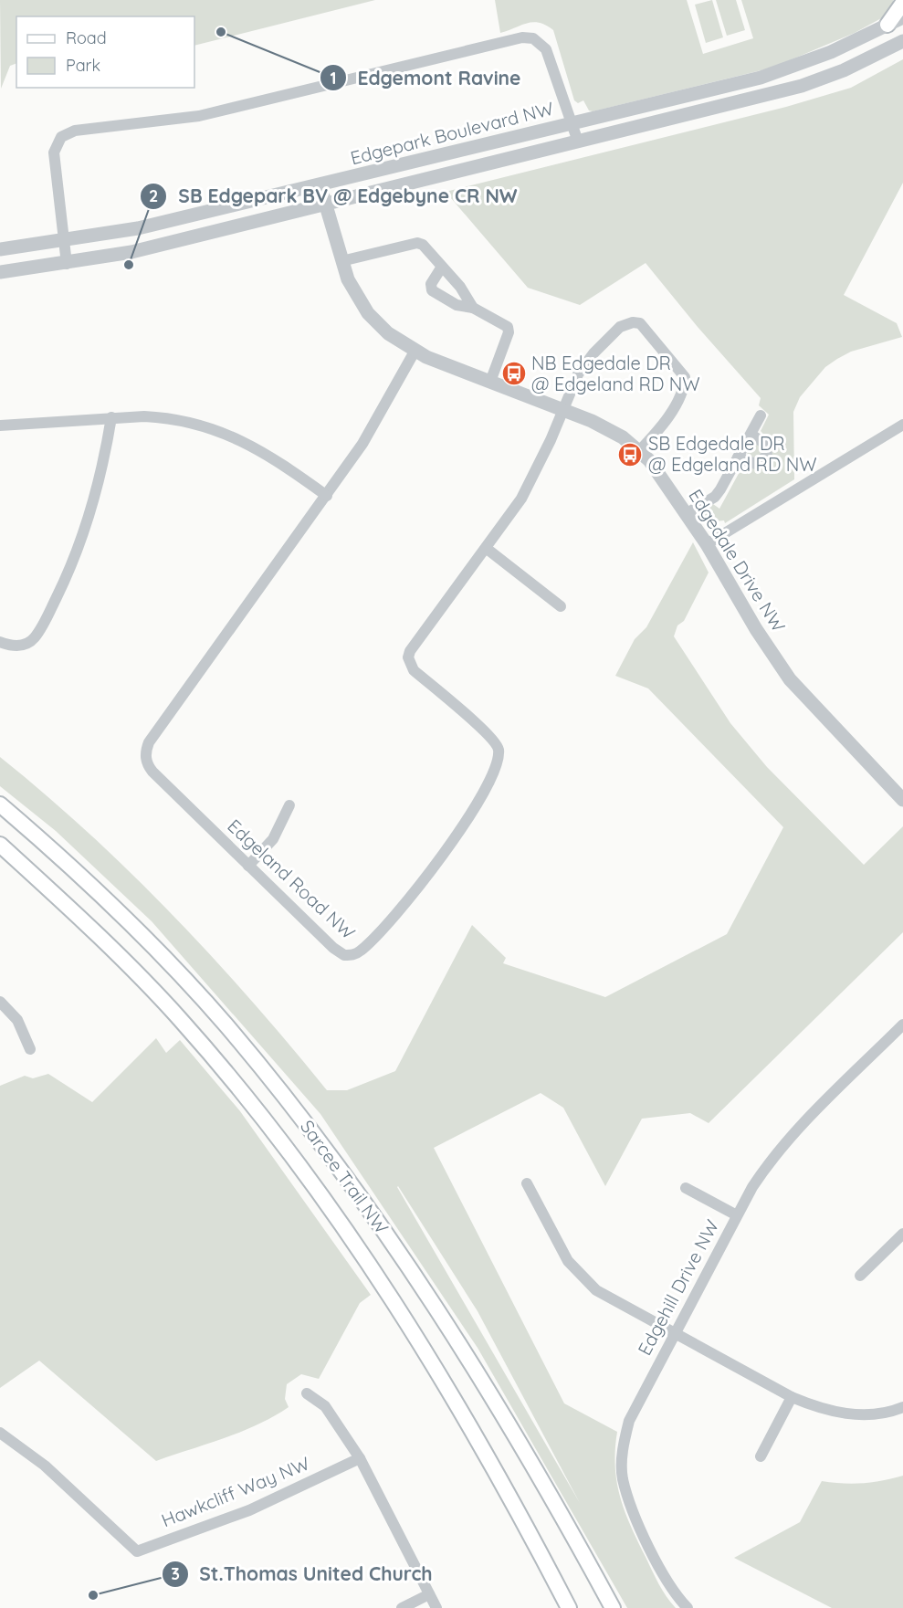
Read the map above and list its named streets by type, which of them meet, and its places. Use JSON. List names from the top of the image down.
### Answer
{
  "streets": {
    "main road": ["Sarcee Trail NW"],
    "street": [
      "Edgepark Boulevard NW",
      "Edgedale Drive NW",
      "Edgeland Road NW",
      "Edgehill Drive NW",
      "Hawkcliff Way NW"
    ]
  },
  "crossings": [
    ["Edgepark Boulevard NW", "Edgedale Drive NW"],
    ["Edgedale Drive NW", "Edgeland Road NW"]
  ],
  "places": {
    "other": ["Edgemont Ravine", "SB Edgepark BV @ Edgebyne CR NW", "St.Thomas United Church"],
    "bus stop": ["NB Edgedale DR @ Edgeland RD NW", "SB Edgedale DR @ Edgeland RD NW"]
  },
  "legend": ["Road", "Park"]
}
